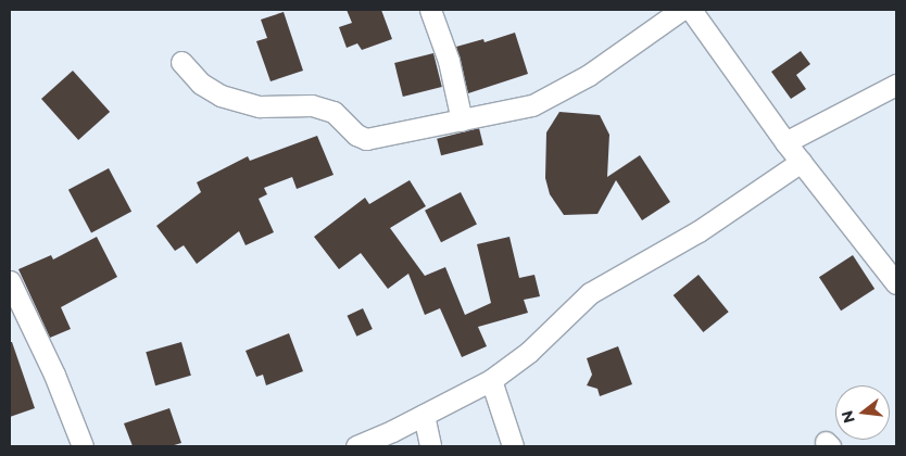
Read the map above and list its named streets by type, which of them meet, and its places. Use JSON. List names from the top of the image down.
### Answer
{
  "north": "left"
}
